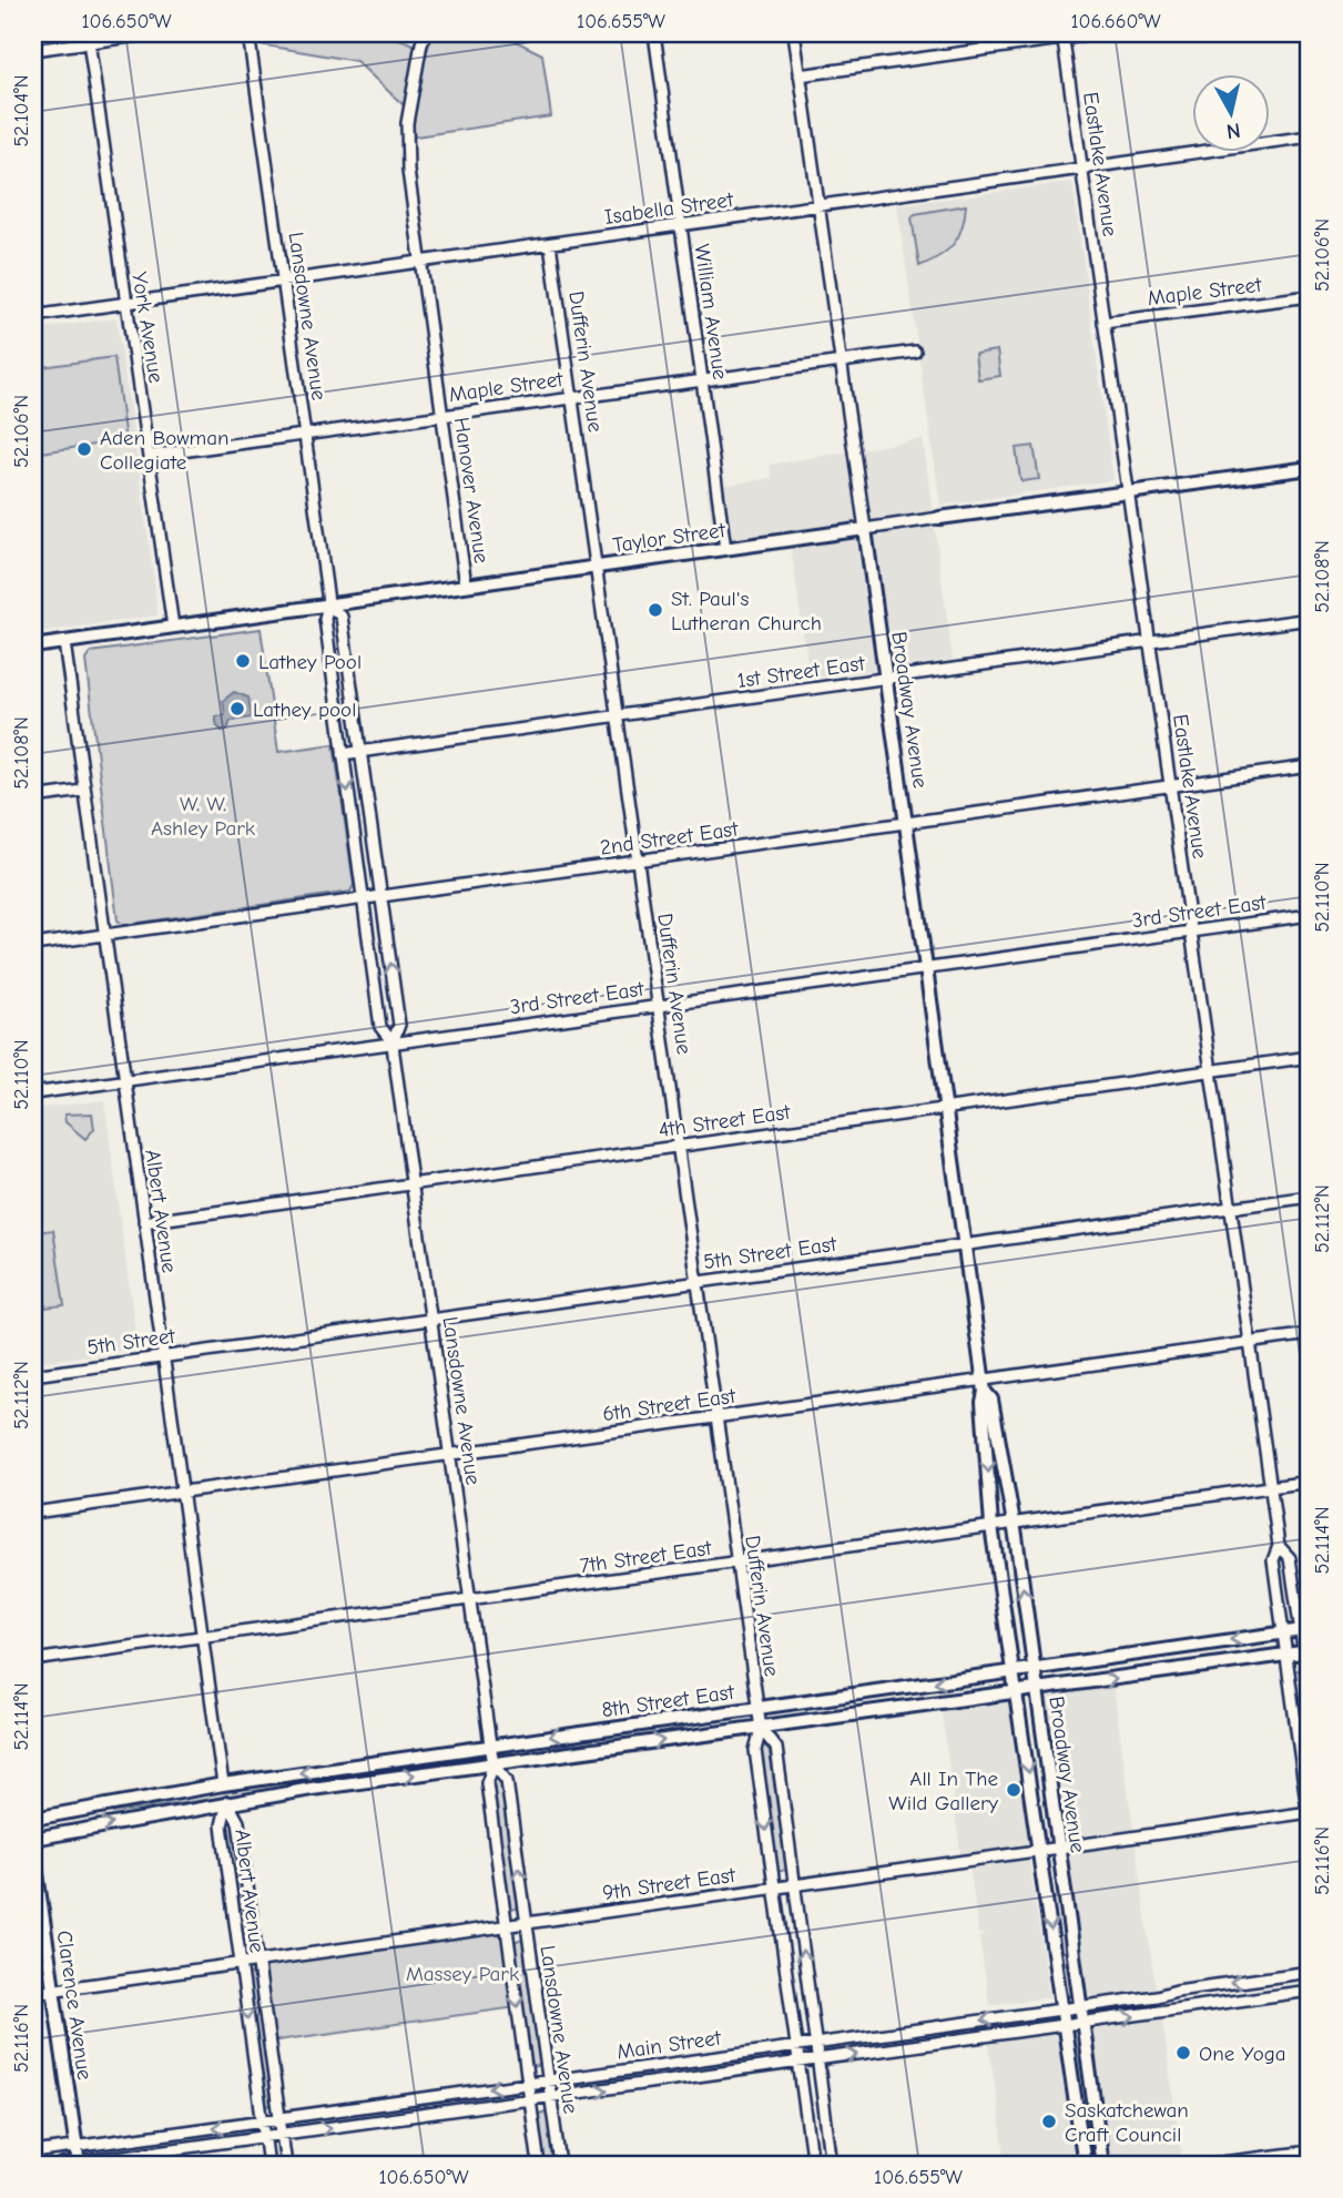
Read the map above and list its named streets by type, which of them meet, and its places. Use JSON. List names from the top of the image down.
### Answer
{
  "streets": {
    "main road": [
      "Taylor Street",
      "Broadway Avenue",
      "8th Street East",
      "Clarence Avenue"
    ],
    "street": [
      "Eastlake Avenue",
      "Isabella Street",
      "Maple Street",
      "William Avenue",
      "Lansdowne Avenue",
      "York Avenue",
      "Dufferin Avenue",
      "Hanover Avenue",
      "1st Street East",
      "2nd Street East",
      "3rd Street East",
      "4th Street East",
      "Albert Avenue",
      "5th Street East",
      "5th Street",
      "6th Street East",
      "7th Street East",
      "9th Street East",
      "Main Street"
    ]
  },
  "crossings": [
    ["Eastlake Avenue", "Isabella Street"],
    ["Eastlake Avenue", "Maple Street"],
    ["Eastlake Avenue", "Taylor Street"],
    ["Eastlake Avenue", "1st Street East"],
    ["Eastlake Avenue", "2nd Street East"],
    ["Eastlake Avenue", "3rd Street East"],
    ["Eastlake Avenue", "4th Street East"],
    ["Eastlake Avenue", "5th Street East"],
    ["Eastlake Avenue", "6th Street East"],
    ["Eastlake Avenue", "7th Street East"],
    ["Eastlake Avenue", "8th Street East"],
    ["Eastlake Avenue", "9th Street East"],
    ["Isabella Street", "William Avenue"],
    ["Isabella Street", "Lansdowne Avenue"],
    ["Isabella Street", "York Avenue"],
    ["Isabella Street", "Dufferin Avenue"],
    ["Isabella Street", "Hanover Avenue"],
    ["Isabella Street", "Broadway Avenue"],
    ["Maple Street", "William Avenue"],
    ["Maple Street", "Lansdowne Avenue"],
    ["Maple Street", "York Avenue"],
    ["Maple Street", "Dufferin Avenue"],
    ["Maple Street", "Hanover Avenue"],
    ["Maple Street", "Broadway Avenue"],
    ["William Avenue", "Taylor Street"],
    ["Lansdowne Avenue", "Taylor Street"],
    ["Lansdowne Avenue", "1st Street East"],
    ["Lansdowne Avenue", "2nd Street East"],
    ["Lansdowne Avenue", "3rd Street East"],
    ["Lansdowne Avenue", "4th Street East"],
    ["Lansdowne Avenue", "5th Street East"],
    ["Lansdowne Avenue", "6th Street East"],
    ["Lansdowne Avenue", "7th Street East"],
    ["Lansdowne Avenue", "8th Street East"],
    ["Lansdowne Avenue", "9th Street East"],
    ["Lansdowne Avenue", "Main Street"],
    ["York Avenue", "Taylor Street"],
    ["Dufferin Avenue", "Taylor Street"],
    ["Dufferin Avenue", "1st Street East"],
    ["Dufferin Avenue", "2nd Street East"],
    ["Dufferin Avenue", "3rd Street East"],
    ["Dufferin Avenue", "4th Street East"],
    ["Dufferin Avenue", "5th Street East"],
    ["Dufferin Avenue", "6th Street East"],
    ["Dufferin Avenue", "7th Street East"],
    ["Dufferin Avenue", "8th Street East"],
    ["Dufferin Avenue", "9th Street East"],
    ["Dufferin Avenue", "Main Street"],
    ["Hanover Avenue", "Taylor Street"],
    ["Taylor Street", "Broadway Avenue"],
    ["Taylor Street", "Albert Avenue"],
    ["1st Street East", "Broadway Avenue"],
    ["Broadway Avenue", "2nd Street East"],
    ["Broadway Avenue", "3rd Street East"],
    ["Broadway Avenue", "4th Street East"],
    ["Broadway Avenue", "5th Street East"],
    ["Broadway Avenue", "6th Street East"],
    ["Broadway Avenue", "7th Street East"],
    ["Broadway Avenue", "8th Street East"],
    ["Broadway Avenue", "9th Street East"],
    ["Broadway Avenue", "Main Street"],
    ["2nd Street East", "Albert Avenue"],
    ["3rd Street East", "Albert Avenue"],
    ["4th Street East", "Albert Avenue"],
    ["Albert Avenue", "5th Street"],
    ["Albert Avenue", "6th Street East"],
    ["Albert Avenue", "7th Street East"],
    ["Albert Avenue", "8th Street East"],
    ["Albert Avenue", "9th Street East"],
    ["Albert Avenue", "Main Street"],
    ["5th Street East", "5th Street"],
    ["9th Street East", "Clarence Avenue"],
    ["Clarence Avenue", "Main Street"]
  ],
  "parks": ["W. W. Ashley Park", "Massey Park"],
  "places": [
    "Aden Bowman Collegiate",
    "St. Paul's Lutheran Church",
    "Lathey Pool",
    "Lathey pool",
    "All In The Wild Gallery",
    "One Yoga",
    "Saskatchewan Craft Council"
  ],
  "north": "bottom",
  "coordinates": [
    "106.650°W",
    "106.655°W",
    "106.660°W",
    "52.104°N",
    "52.106°N",
    "52.108°N",
    "52.110°N",
    "52.112°N",
    "52.114°N",
    "52.116°N"
  ]
}
